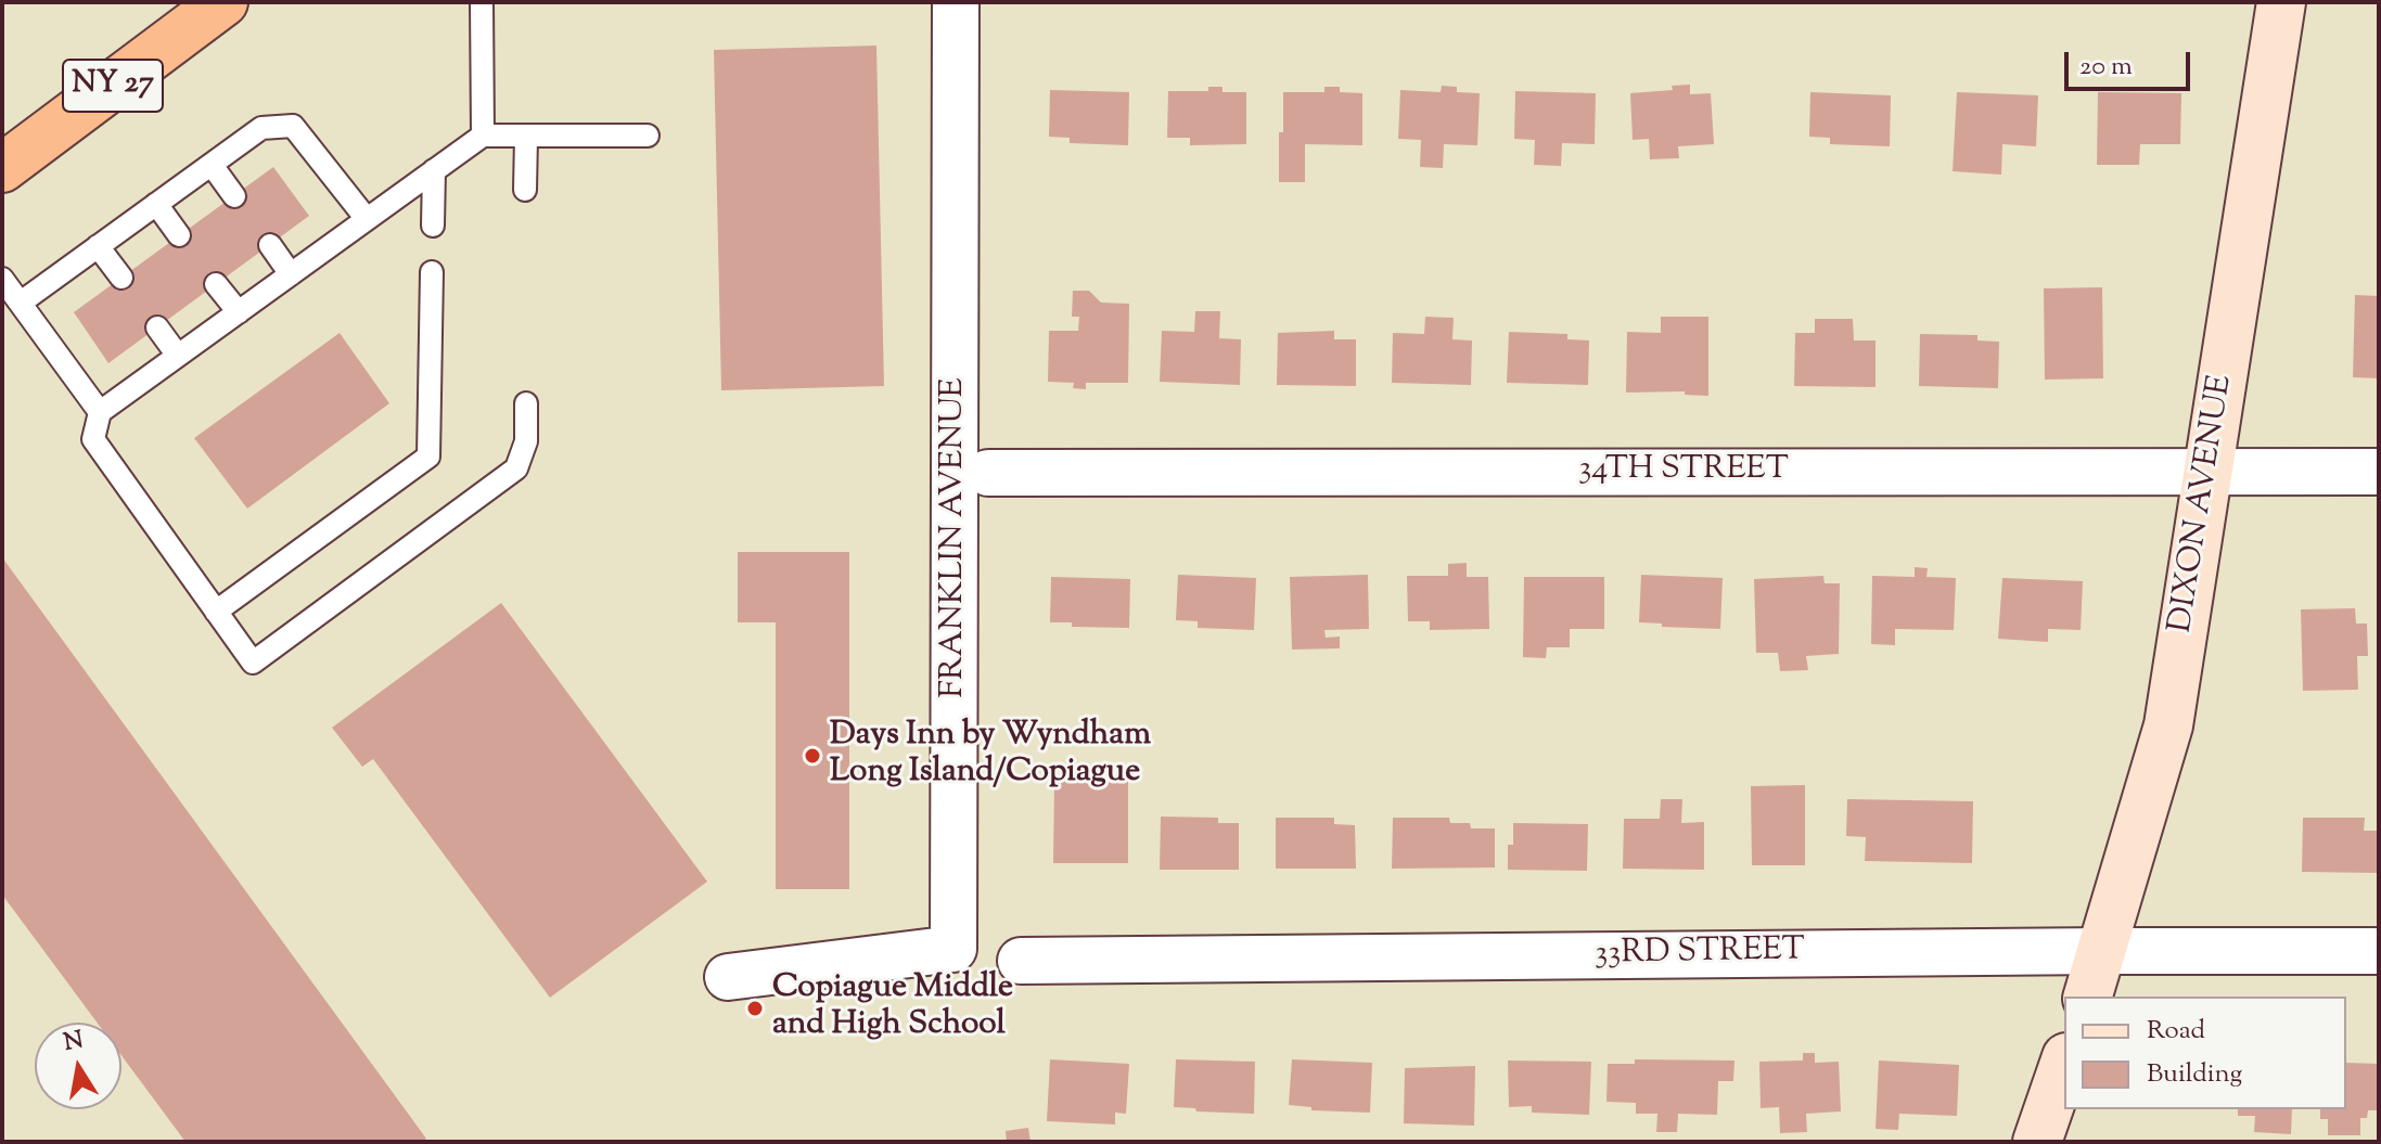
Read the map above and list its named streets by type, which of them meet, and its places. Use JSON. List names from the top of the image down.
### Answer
{
  "streets": {
    "highway": ["NY 27"],
    "main road": ["DIXON AVENUE"],
    "street": ["34TH STREET", "FRANKLIN AVENUE", "33RD STREET"]
  },
  "crossings": [
    ["34TH STREET", "DIXON AVENUE"],
    ["DIXON AVENUE", "33RD STREET"]
  ],
  "places": ["Days Inn by Wyndham Long Island/Copiague", "Copiague Middle and High School"],
  "legend": ["Road", "Building"],
  "scale_bar": "20 m",
  "north": "top"
}
